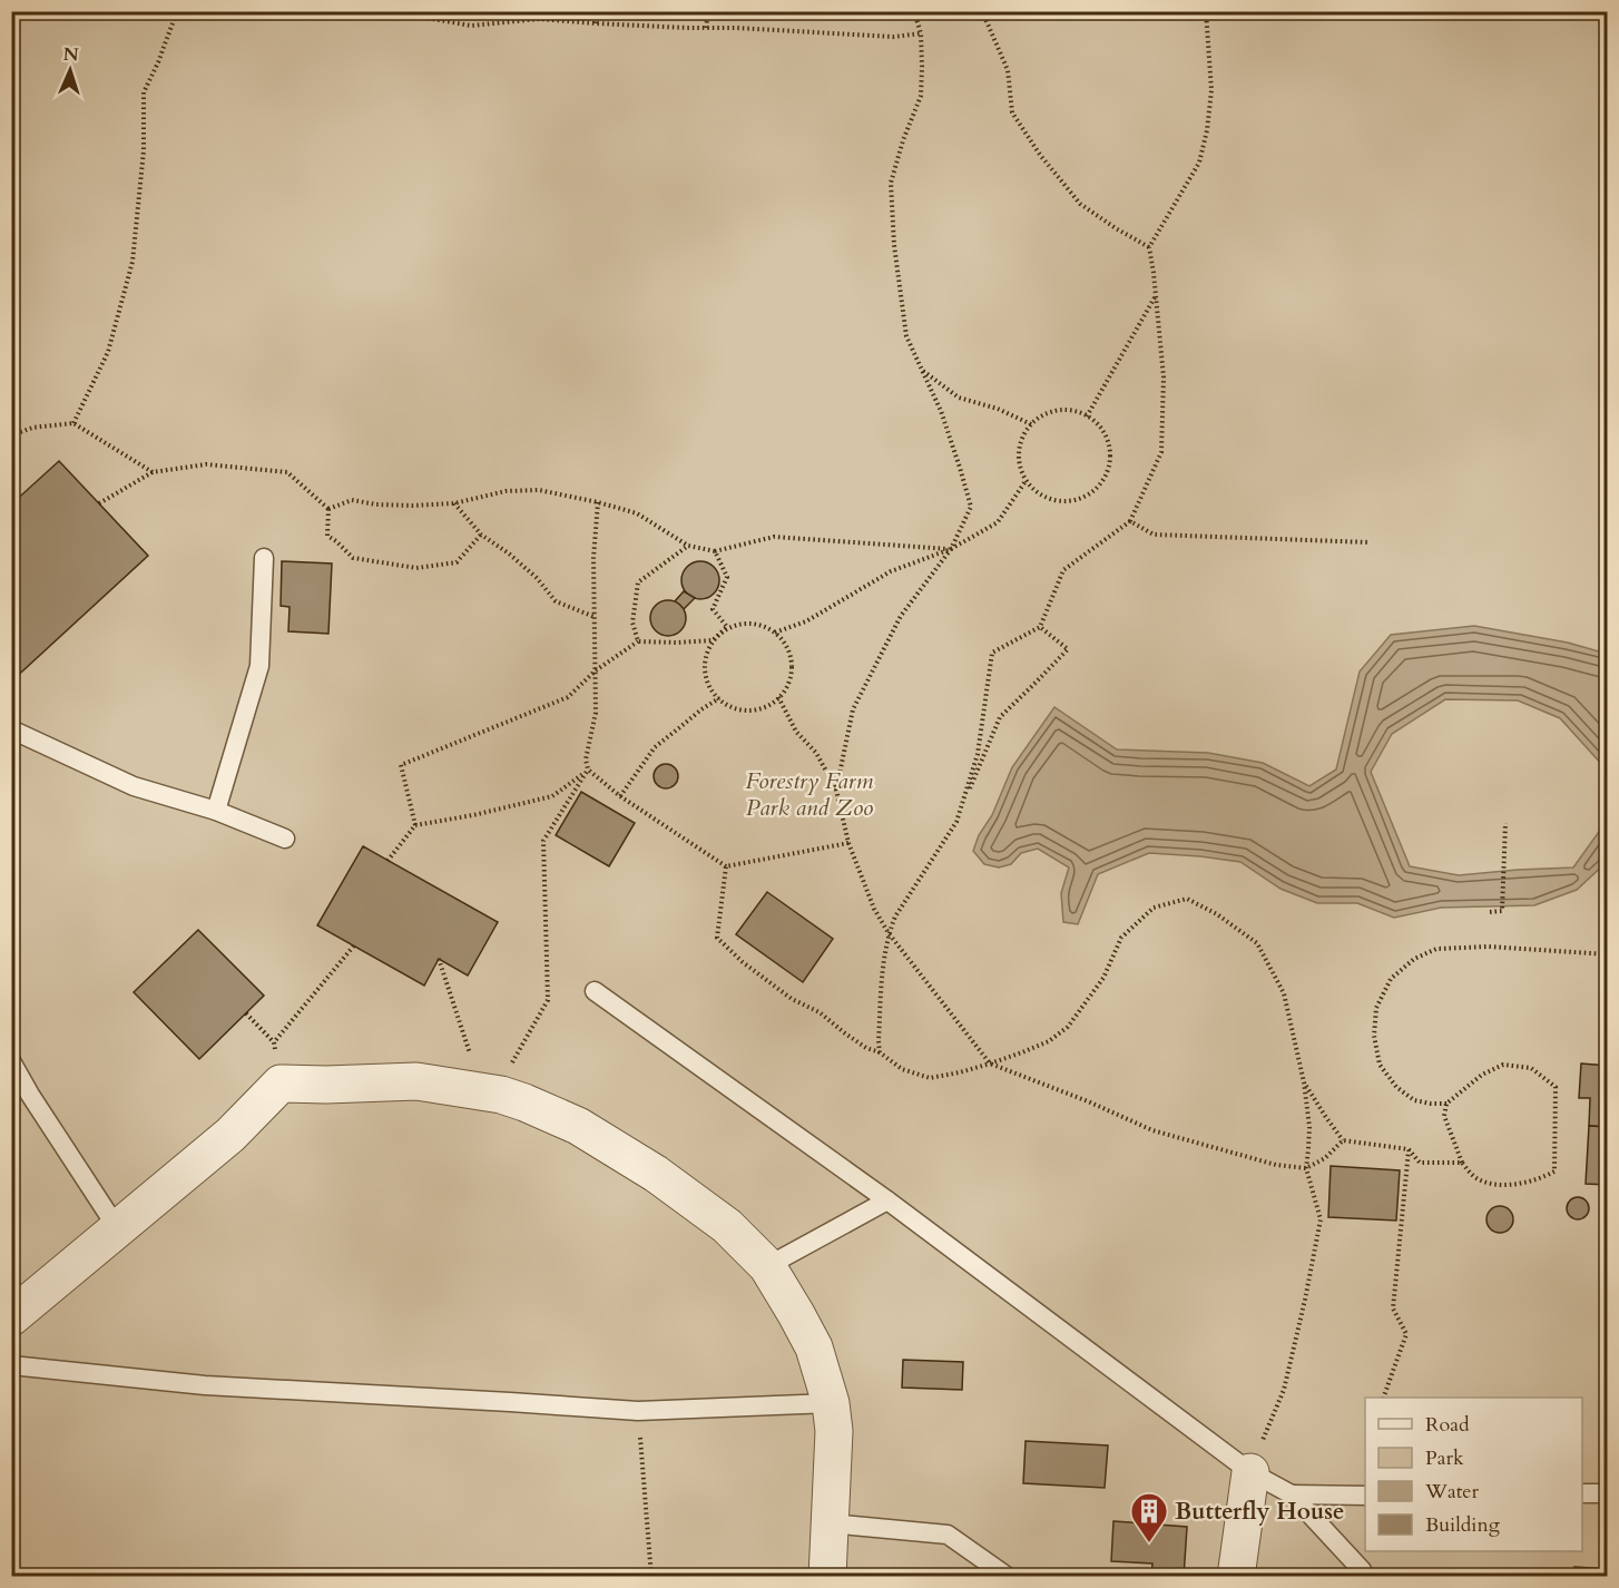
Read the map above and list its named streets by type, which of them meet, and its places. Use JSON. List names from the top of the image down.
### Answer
{
  "parks": ["Forestry Farm Park and Zoo"],
  "places": {
    "building": ["Butterfly House"]
  },
  "legend": [
    "Road",
    "Park",
    "Water",
    "Building"
  ],
  "north": "top"
}
